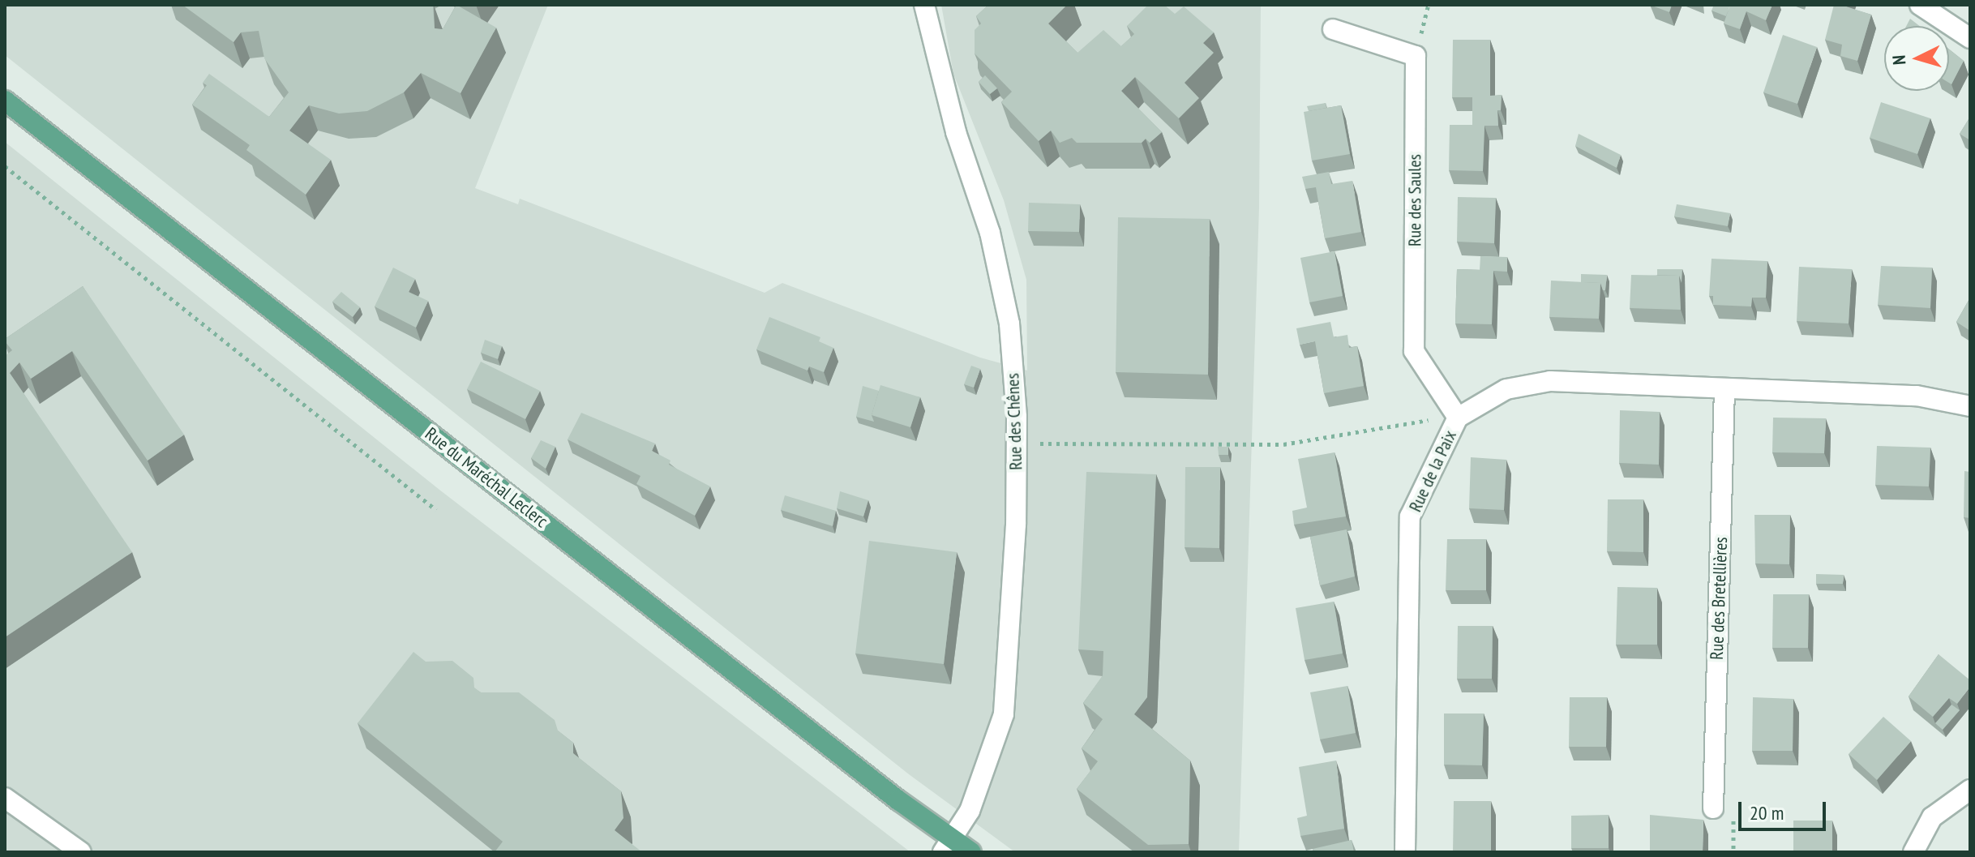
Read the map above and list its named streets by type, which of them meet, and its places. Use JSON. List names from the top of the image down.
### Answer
{
  "streets": {
    "main road": ["Rue du Maréchal Leclerc"],
    "street": [
      "Rue des Saules",
      "Rue des Chênes",
      "Rue de la Paix",
      "Rue des Bretellières"
    ]
  },
  "crossings": [
    ["Rue des Saules", "Rue de la Paix"],
    ["Rue des Chênes", "Rue du Maréchal Leclerc"],
    ["Rue de la Paix", "Rue des Bretellières"]
  ],
  "scale_bar": "20 m",
  "north": "left"
}
